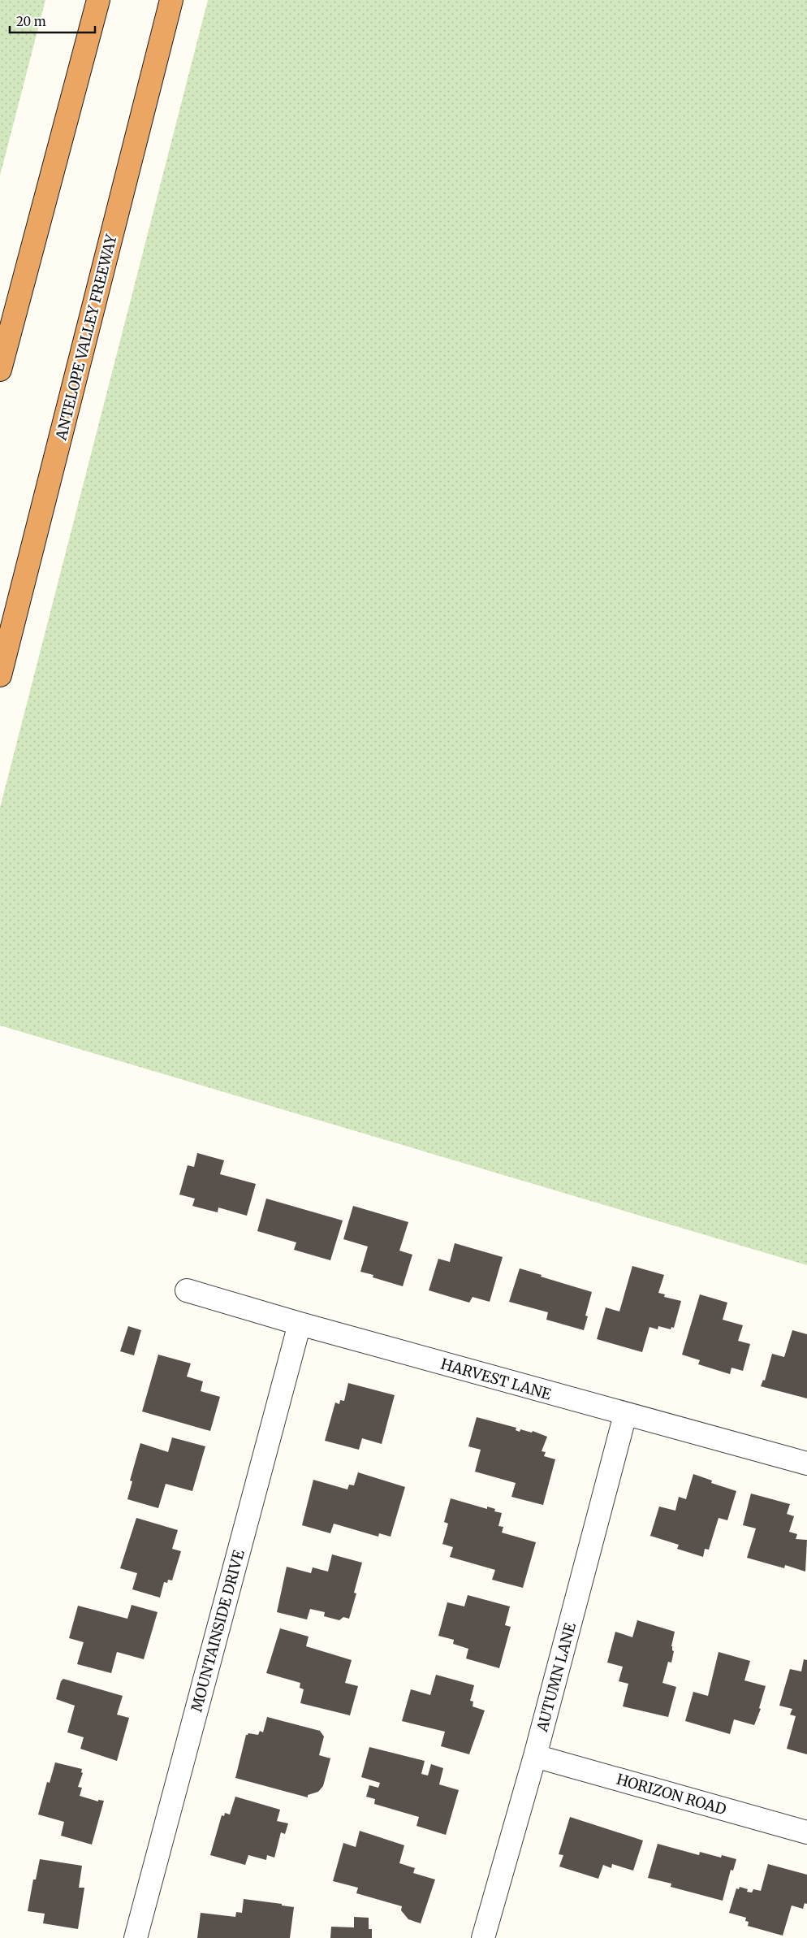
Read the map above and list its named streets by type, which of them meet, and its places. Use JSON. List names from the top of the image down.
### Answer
{
  "streets": {
    "highway": ["ANTELOPE VALLEY FREEWAY"],
    "street": [
      "HARVEST LANE",
      "MOUNTAINSIDE DRIVE",
      "AUTUMN LANE",
      "HORIZON ROAD"
    ]
  },
  "crossings": [
    ["HARVEST LANE", "MOUNTAINSIDE DRIVE"],
    ["HARVEST LANE", "AUTUMN LANE"],
    ["AUTUMN LANE", "HORIZON ROAD"]
  ],
  "scale_bar": "20 m"
}
